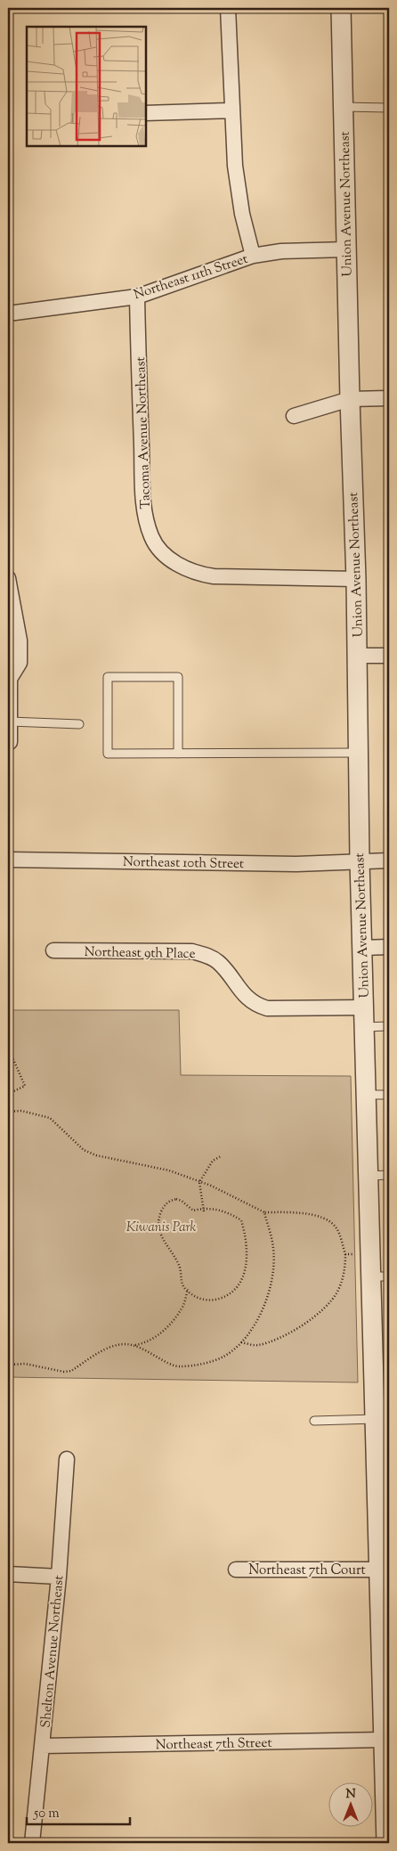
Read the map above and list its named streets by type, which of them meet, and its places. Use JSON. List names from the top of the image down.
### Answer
{
  "streets": {
    "street": [
      "Union Avenue Northeast",
      "Northeast 11th Street",
      "Tacoma Avenue Northeast",
      "Northeast 10th Street",
      "Northeast 9th Place",
      "Northeast 7th Court",
      "Shelton Avenue Northeast",
      "Northeast 7th Street"
    ]
  },
  "crossings": [
    ["Union Avenue Northeast", "Northeast 11th Street"],
    ["Union Avenue Northeast", "Tacoma Avenue Northeast"],
    ["Union Avenue Northeast", "Northeast 10th Street"],
    ["Union Avenue Northeast", "Northeast 9th Place"],
    ["Union Avenue Northeast", "Northeast 7th Court"],
    ["Union Avenue Northeast", "Northeast 7th Street"],
    ["Northeast 11th Street", "Tacoma Avenue Northeast"],
    ["Shelton Avenue Northeast", "Northeast 7th Street"]
  ],
  "parks": ["Kiwanis Park"],
  "scale_bar": "50 m",
  "north": "top"
}
